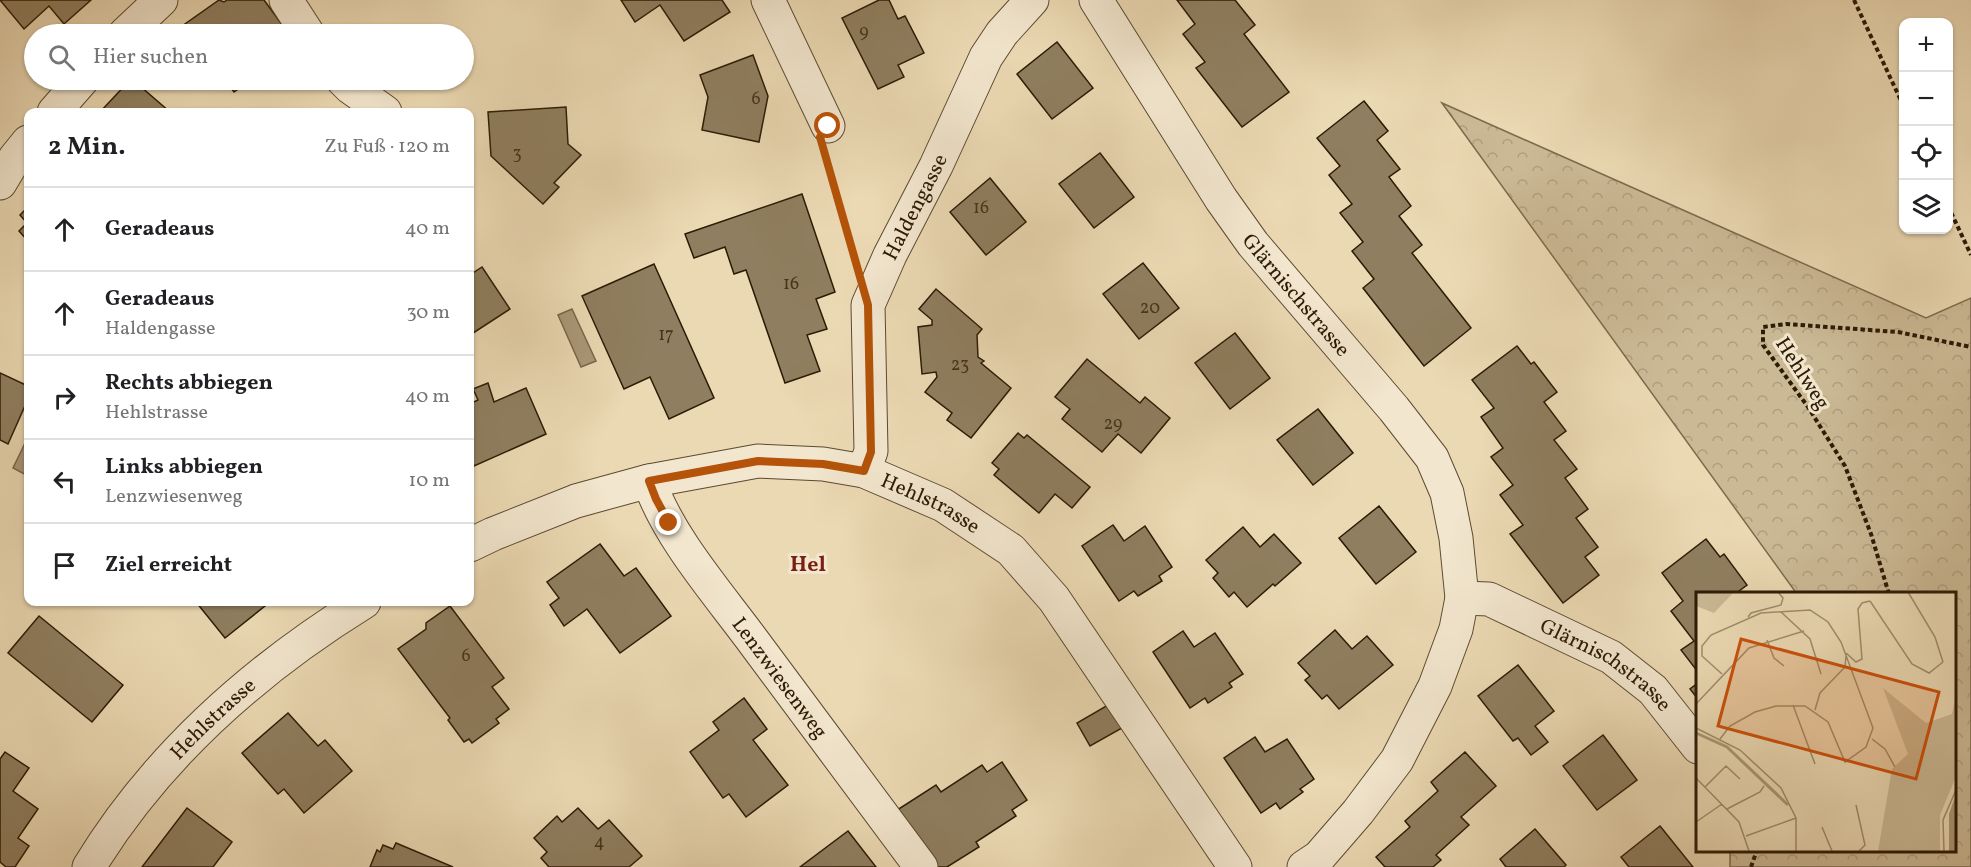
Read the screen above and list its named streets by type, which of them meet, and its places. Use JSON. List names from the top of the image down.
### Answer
{
  "streets": {
    "street": [
      "Haldengasse",
      "Glärnischstrasse",
      "Hehlstrasse",
      "Lenzwiesenweg"
    ],
    "path": ["Hehlweg"]
  },
  "crossings": [
    ["Haldengasse", "Hehlstrasse"],
    ["Hehlstrasse", "Lenzwiesenweg"]
  ],
  "districts": ["Hel"],
  "house_numbers": [
    "9",
    "6",
    "3",
    "16",
    "16",
    "20",
    "17",
    "23",
    "29",
    "6",
    "4"
  ],
  "page": {
    "map_buttons": ["+", "−"],
    "search": "Hier suchen",
    "heading": ["2 Min.", "Zu Fuß · 120 m"],
    "list": [
      ["Geradeaus", "40 m"],
      ["Geradeaus", "Haldengasse", "30 m"],
      ["Rechts abbiegen", "Hehlstrasse", "40 m"],
      ["Links abbiegen", "Lenzwiesenweg", "10 m"],
      "Ziel erreicht"
    ]
  }
}
